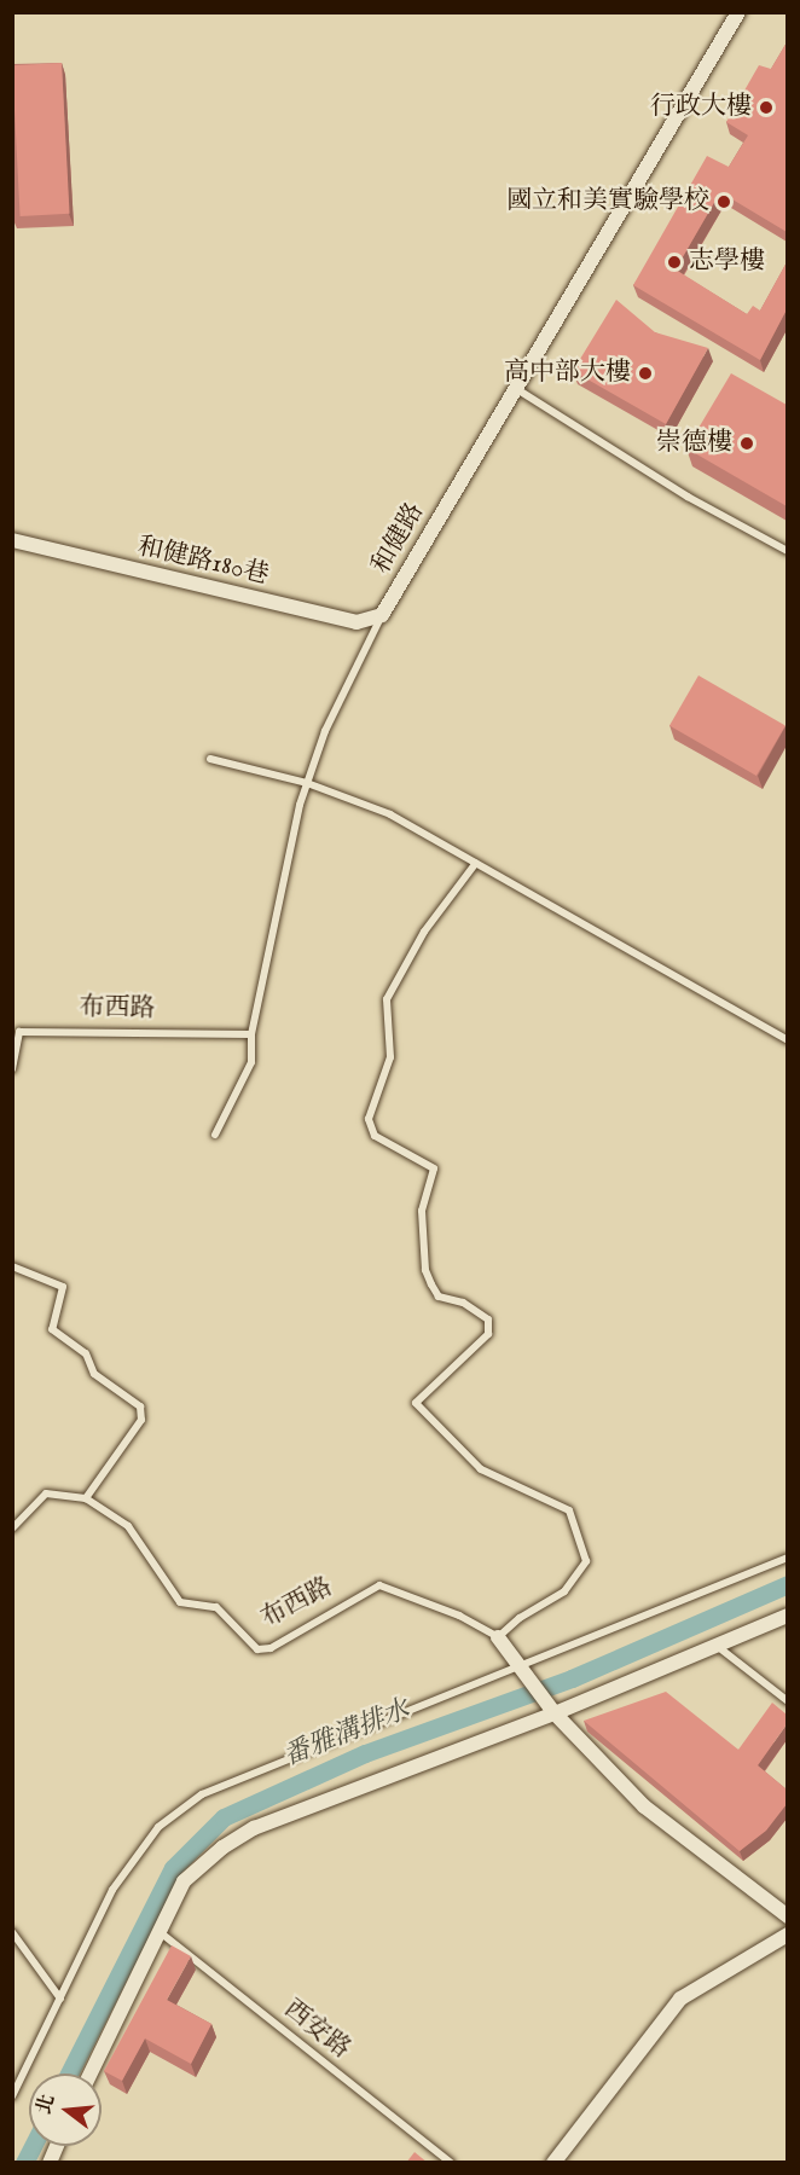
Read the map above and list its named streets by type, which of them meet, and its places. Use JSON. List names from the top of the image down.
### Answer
{
  "streets": {
    "street": ["和健路", "和健路180巷"],
    "lane": ["布西路", "西安路"]
  },
  "crossings": [
    ["和健路", "和健路180巷"],
    ["和健路", "布西路"]
  ],
  "water": ["番雅溝排水"],
  "places": [
    "行政大樓",
    "國立和美實驗學校",
    "志學樓",
    "高中部大樓",
    "崇德樓"
  ],
  "north": "left"
}
